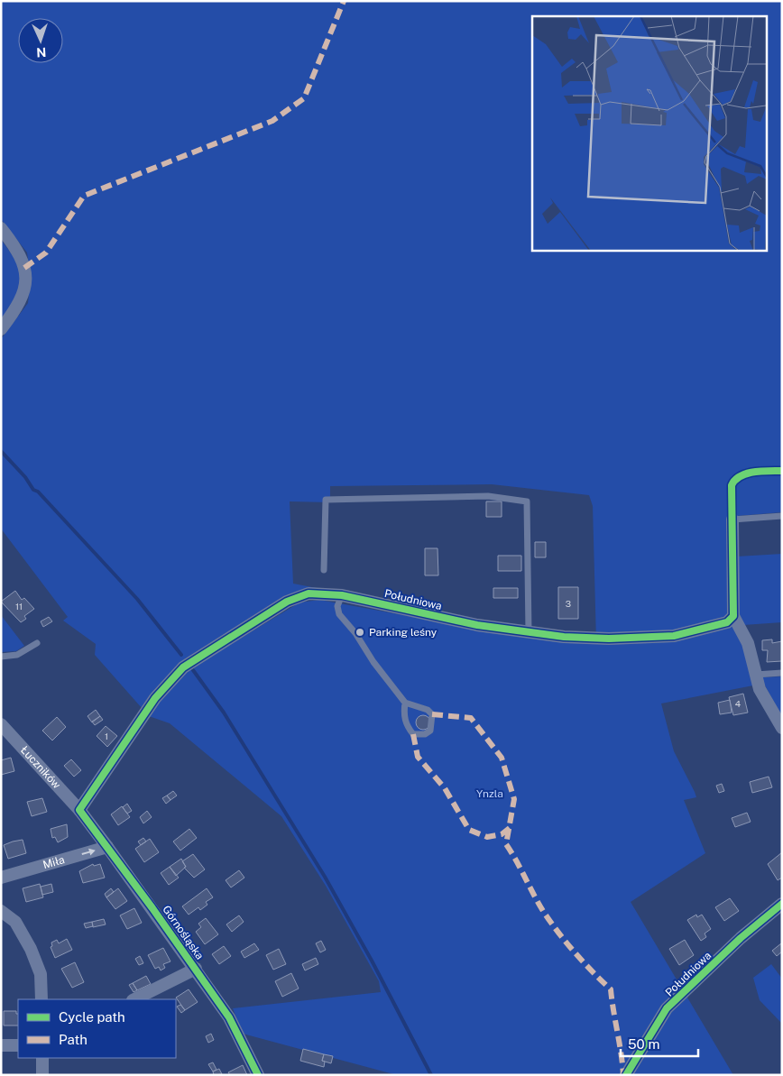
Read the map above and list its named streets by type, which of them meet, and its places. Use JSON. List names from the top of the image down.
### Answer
{
  "streets": {
    "street": [
      "Południowa",
      "Łuczników",
      "Miła",
      "Górnośląska"
    ]
  },
  "crossings": [
    ["Południowa", "Łuczników"],
    ["Południowa", "Górnośląska"],
    ["Łuczników", "Górnośląska"],
    ["Miła", "Górnośląska"]
  ],
  "one_way": ["Miła"],
  "parks": ["Ynzla"],
  "places": ["Parking leśny"],
  "house_numbers": [
    "3",
    "11",
    "4",
    "1"
  ],
  "legend": ["Cycle path", "Path"],
  "scale_bar": "50 m",
  "north": "bottom"
}
